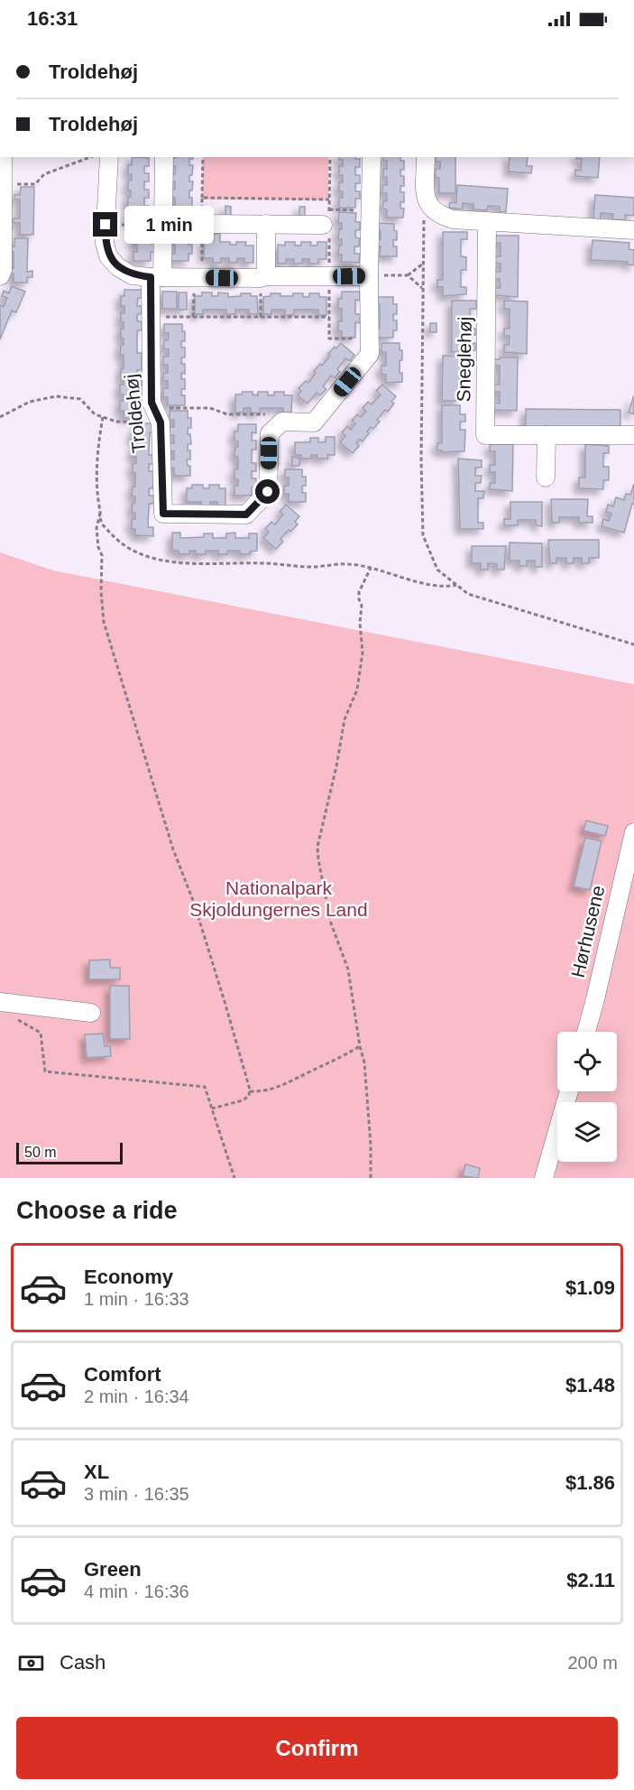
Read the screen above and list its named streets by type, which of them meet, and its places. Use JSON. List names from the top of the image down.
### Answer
{
  "streets": {
    "street": ["Sneglehøj", "Troldehøj", "Hørhusene"]
  },
  "parks": ["Nationalpark Skjoldungernes Land"],
  "scale_bar": "50 m",
  "page": {
    "status": "16:31",
    "banner": ["Troldehøj", "Troldehøj"],
    "bubble": "1 min",
    "scale": "50 m",
    "heading": "Choose a ride",
    "list": [
      {
        "name": "Economy",
        "note": "1 min · 16:33",
        "value": "$1.09"
      },
      {
        "name": "Comfort",
        "note": "2 min · 16:34",
        "value": "$1.48"
      },
      {
        "name": "XL",
        "note": "3 min · 16:35",
        "value": "$1.86"
      },
      {
        "name": "Green",
        "note": "4 min · 16:36",
        "value": "$2.11"
      }
    ],
    "pay": ["Cash", "200 m"],
    "buttons": "Confirm"
  }
}
